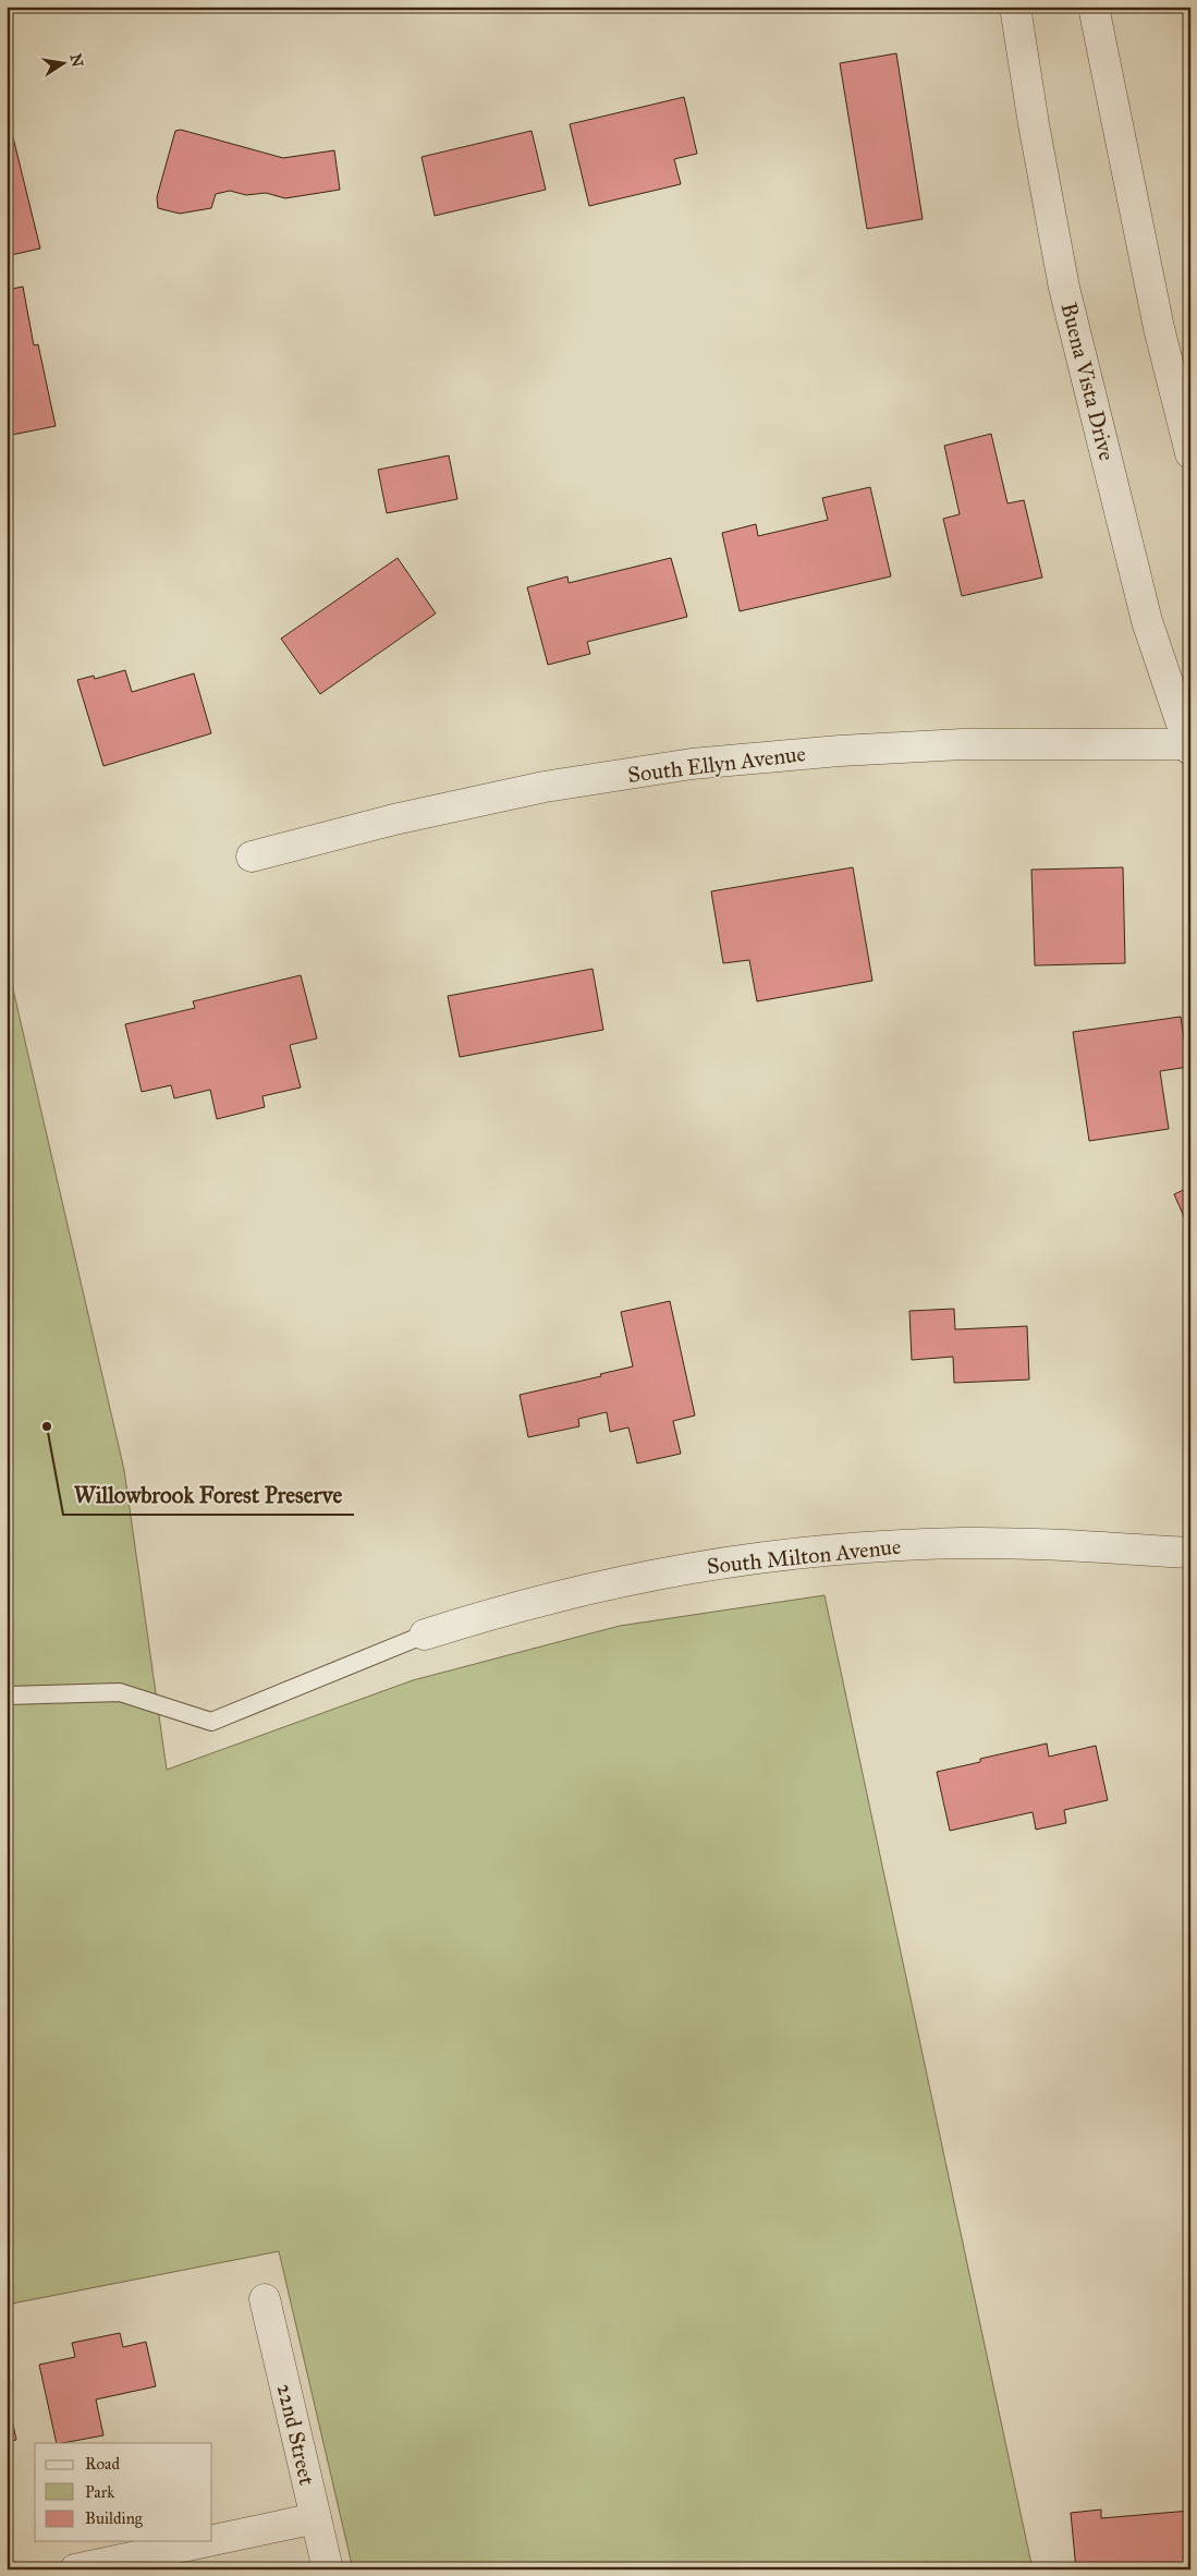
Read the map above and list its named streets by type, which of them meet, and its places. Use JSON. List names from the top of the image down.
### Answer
{
  "streets": {
    "street": [
      "Buena Vista Drive",
      "South Ellyn Avenue",
      "South Milton Avenue",
      "22nd Street"
    ]
  },
  "crossings": [
    ["Buena Vista Drive", "South Ellyn Avenue"]
  ],
  "places": ["Willowbrook Forest Preserve"],
  "legend": ["Road", "Park", "Building"],
  "north": "right"
}
